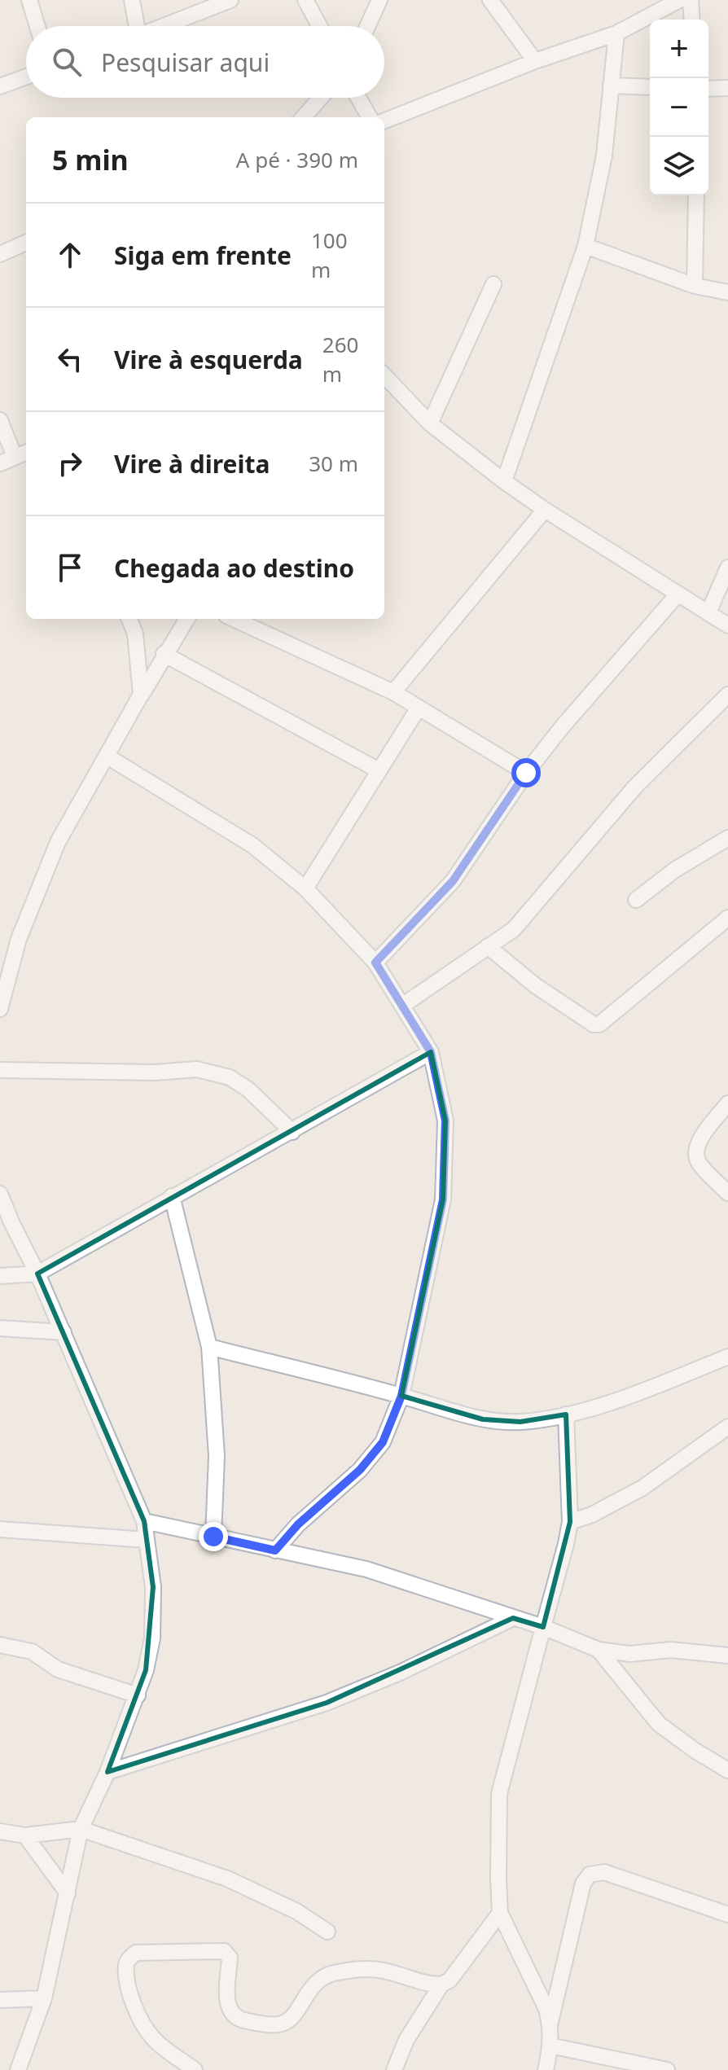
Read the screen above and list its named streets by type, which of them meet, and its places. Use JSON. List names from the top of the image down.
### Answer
{
  "page": {
    "map_buttons": ["+", "−"],
    "search": "Pesquisar aqui",
    "heading": ["5 min", "A pé · 390 m"],
    "list": [
      ["Siga em frente", "100 m"],
      ["Vire à esquerda", "260 m"],
      ["Vire à direita", "30 m"],
      "Chegada ao destino"
    ]
  }
}
